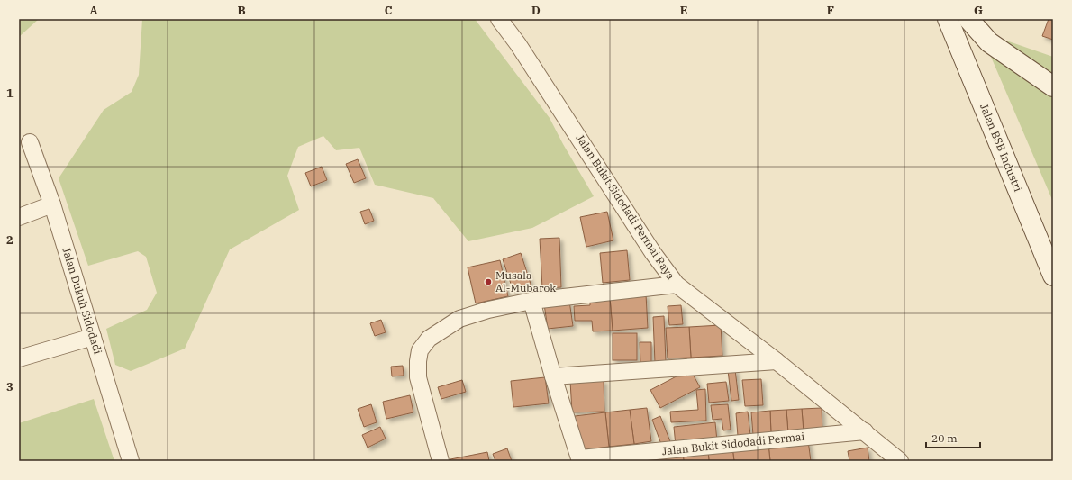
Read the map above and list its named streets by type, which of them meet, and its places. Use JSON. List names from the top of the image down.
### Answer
{
  "streets": {
    "street": [
      "Jalan BSB Industri",
      "Jalan Bukit Sidodadi Permai Raya",
      "Jalan Dukuh Sidodadi",
      "Jalan Bukit Sidodadi Permai"
    ]
  },
  "crossings": [
    ["Jalan Bukit Sidodadi Permai Raya", "Jalan Bukit Sidodadi Permai"]
  ],
  "places": ["Musala Al-Mubarok"],
  "scale_bar": "20 m",
  "grid": {
    "columns": [
      "A",
      "B",
      "C",
      "D",
      "E",
      "F",
      "G"
    ],
    "rows": ["1", "2", "3"]
  }
}
